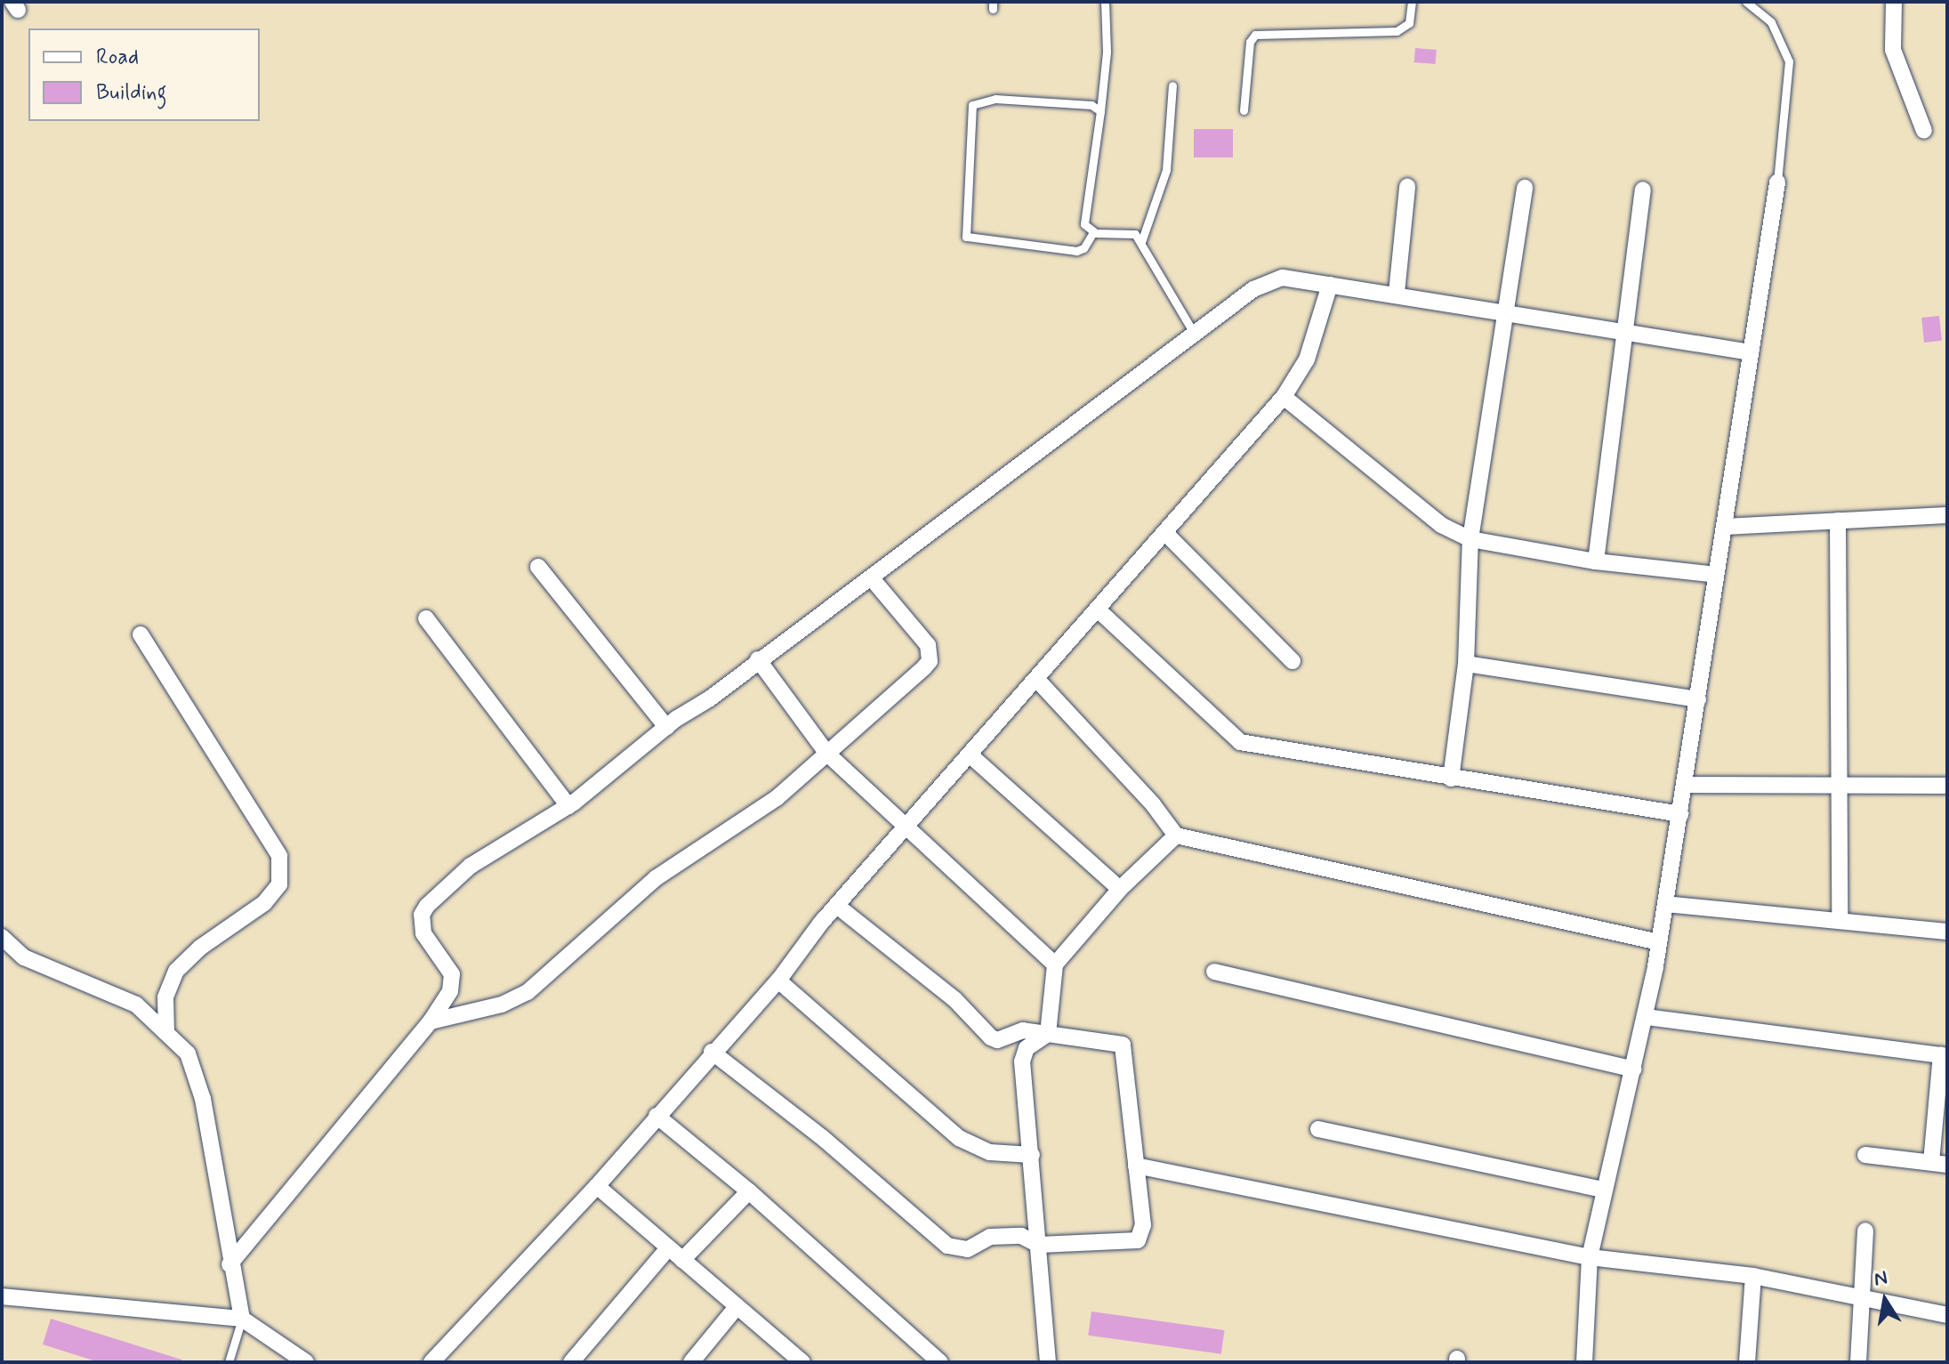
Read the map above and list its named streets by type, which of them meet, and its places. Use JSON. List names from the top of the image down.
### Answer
{
  "legend": ["Road", "Building"],
  "north": "top"
}
